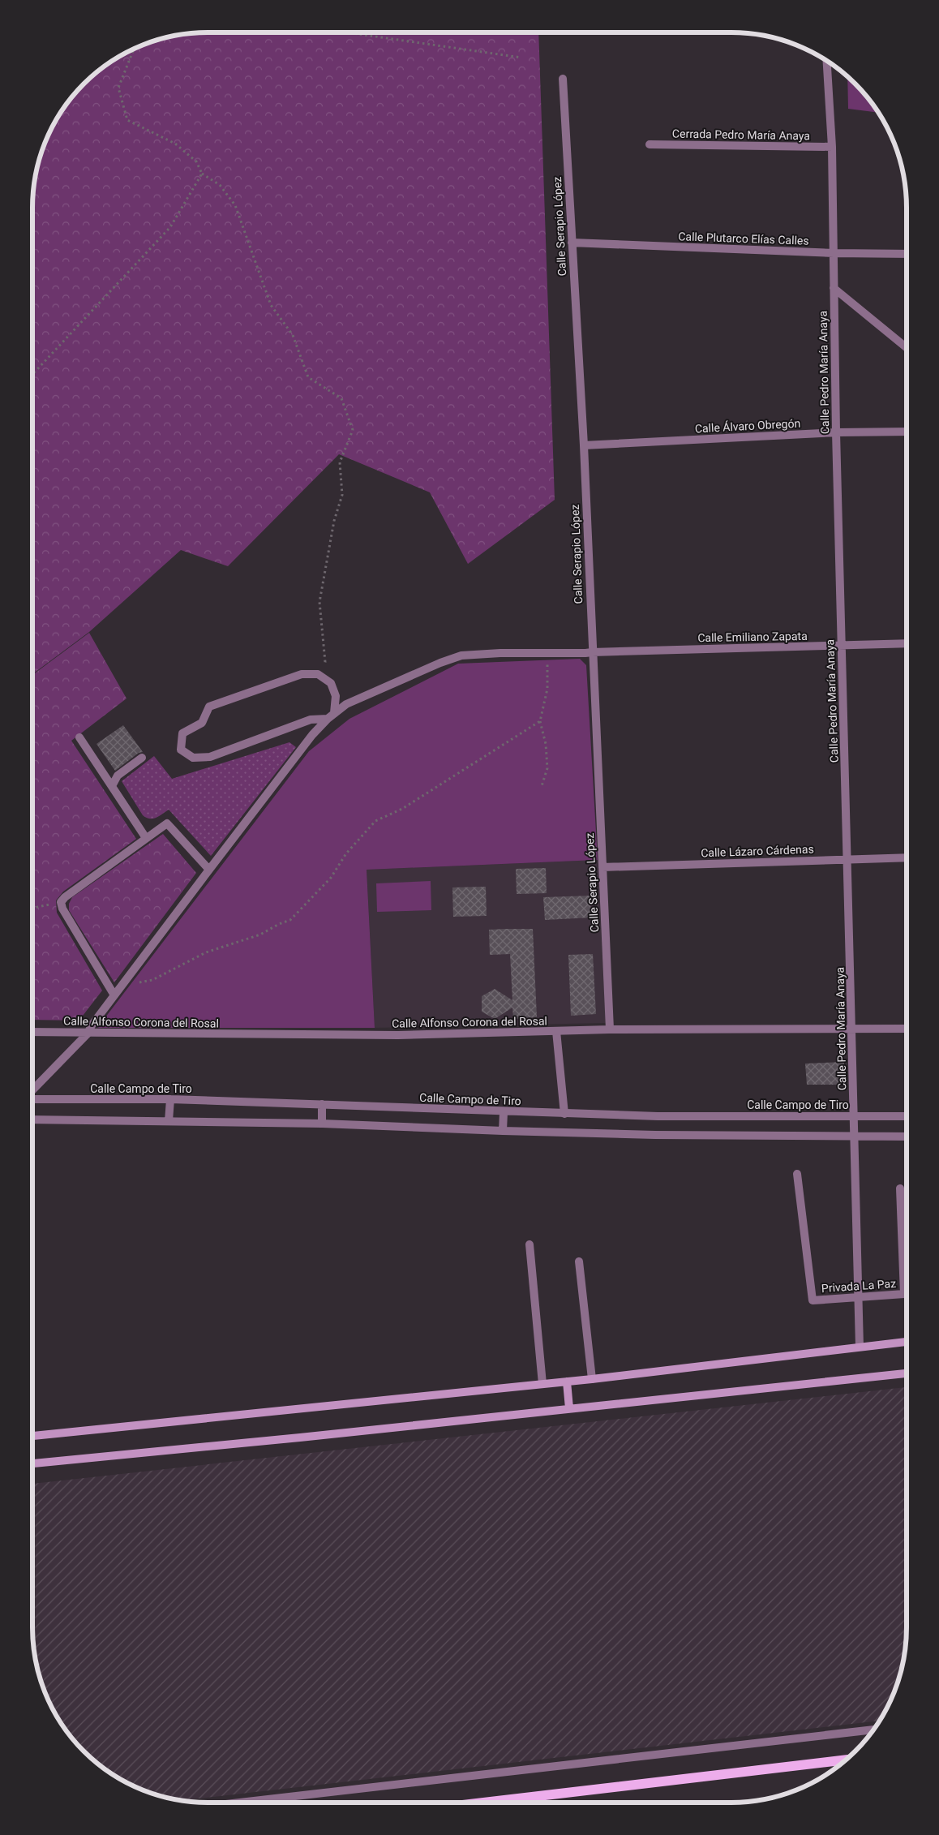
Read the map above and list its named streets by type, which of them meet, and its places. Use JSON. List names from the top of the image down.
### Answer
{
  "streets": {
    "street": [
      "Cerrada Pedro María Anaya",
      "Calle Serapio López",
      "Calle Plutarco Elías Calles",
      "Calle Pedro María Anaya",
      "Calle Álvaro Obregón",
      "Calle Emiliano Zapata",
      "Calle Lázaro Cárdenas",
      "Calle Alfonso Corona del Rosal",
      "Calle Campo de Tiro",
      "Privada La Paz"
    ]
  },
  "crossings": [
    ["Cerrada Pedro María Anaya", "Calle Pedro María Anaya"],
    ["Calle Serapio López", "Calle Plutarco Elías Calles"],
    ["Calle Serapio López", "Calle Álvaro Obregón"],
    ["Calle Serapio López", "Calle Emiliano Zapata"],
    ["Calle Serapio López", "Calle Lázaro Cárdenas"],
    ["Calle Serapio López", "Calle Alfonso Corona del Rosal"],
    ["Calle Plutarco Elías Calles", "Calle Pedro María Anaya"],
    ["Calle Pedro María Anaya", "Calle Álvaro Obregón"],
    ["Calle Pedro María Anaya", "Calle Emiliano Zapata"],
    ["Calle Pedro María Anaya", "Calle Lázaro Cárdenas"],
    ["Calle Pedro María Anaya", "Calle Alfonso Corona del Rosal"],
    ["Calle Pedro María Anaya", "Calle Campo de Tiro"],
    ["Calle Pedro María Anaya", "Privada La Paz"]
  ]
}
